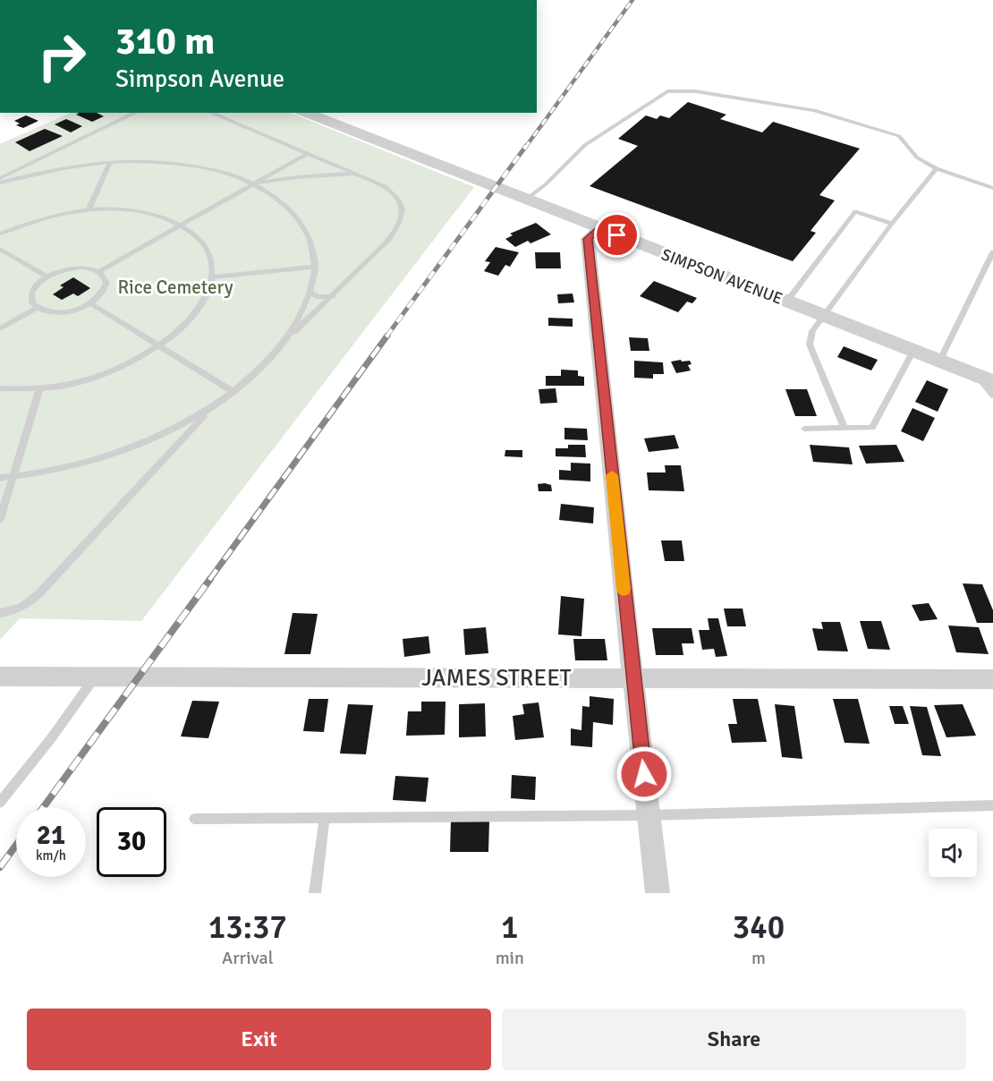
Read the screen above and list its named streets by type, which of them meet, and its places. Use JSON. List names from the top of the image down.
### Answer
{
  "streets": {
    "street": ["SIMPSON AVENUE", "JAMES STREET"]
  },
  "parks": ["Rice Cemetery"],
  "page": {
    "turn": ["310 m", "Simpson Avenue"],
    "speed": "21 km/h",
    "limit": "30",
    "eta": [
      "13:37",
      "Arrival",
      "1",
      "min",
      "340",
      "m"
    ],
    "buttons": ["Exit", "Share"]
  }
}
